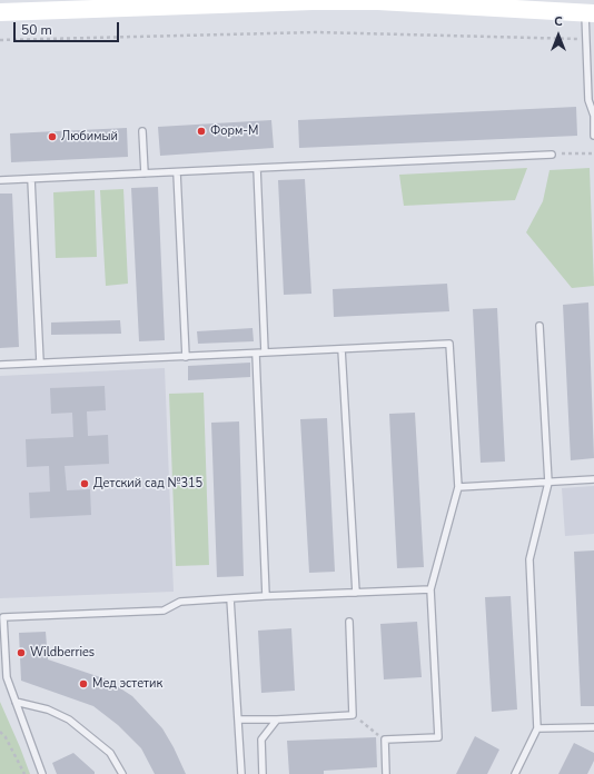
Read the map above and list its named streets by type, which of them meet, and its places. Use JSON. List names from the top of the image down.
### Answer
{
  "places": [
    "Форм-М",
    "Любимый",
    "Детский сад №315",
    "Wildberries",
    "Мед эстетик"
  ],
  "scale_bar": "50 m",
  "north": "top"
}
